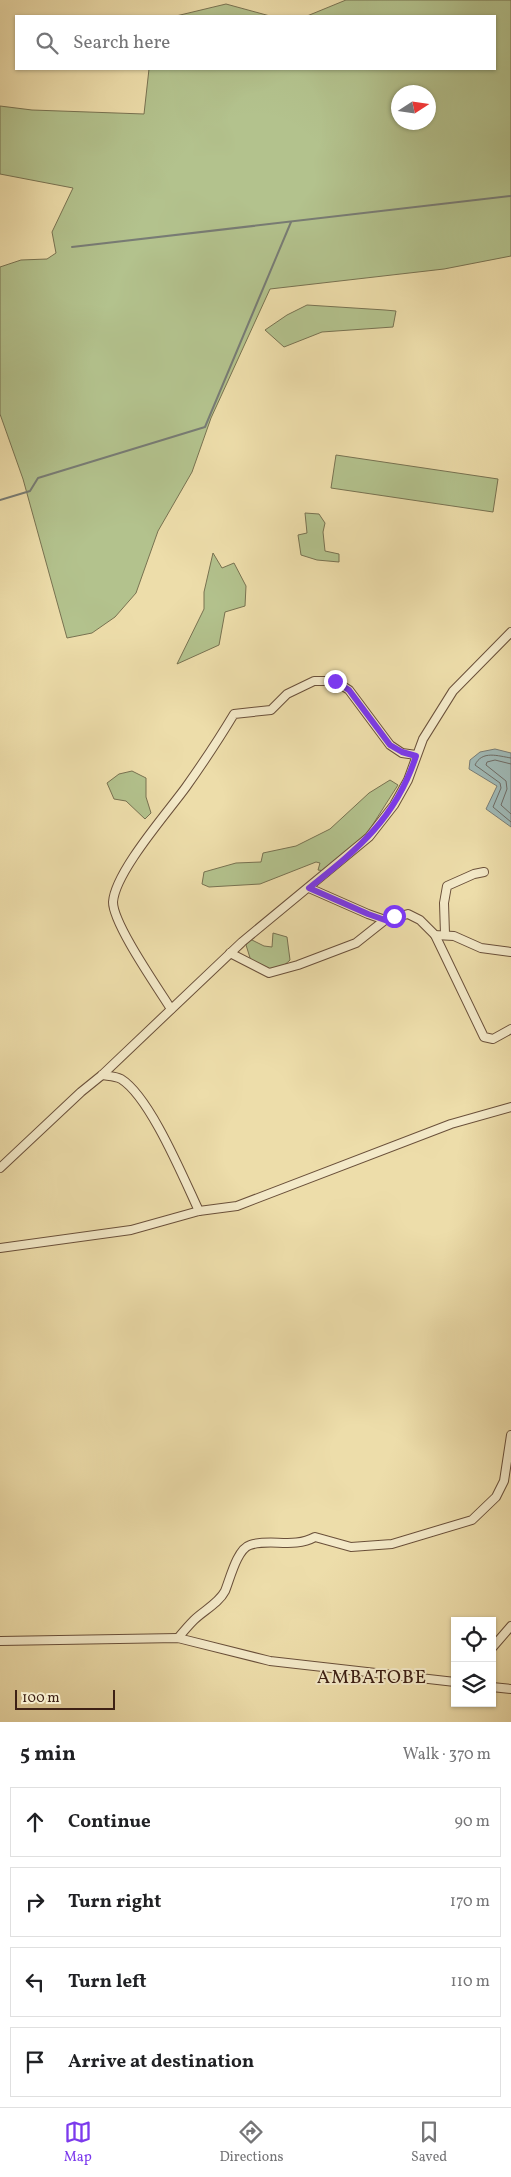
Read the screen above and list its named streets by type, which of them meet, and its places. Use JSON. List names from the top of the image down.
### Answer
{
  "districts": ["AMBATOBE"],
  "scale_bar": "100 m",
  "north": "right",
  "page": {
    "search": "Search here",
    "scale": "100 m",
    "heading": ["5 min", "Walk · 370 m"],
    "list": [
      ["Continue", "90 m"],
      ["Turn right", "170 m"],
      ["Turn left", "110 m"],
      "Arrive at destination"
    ],
    "nav": ["Map", "Directions", "Saved"]
  }
}
